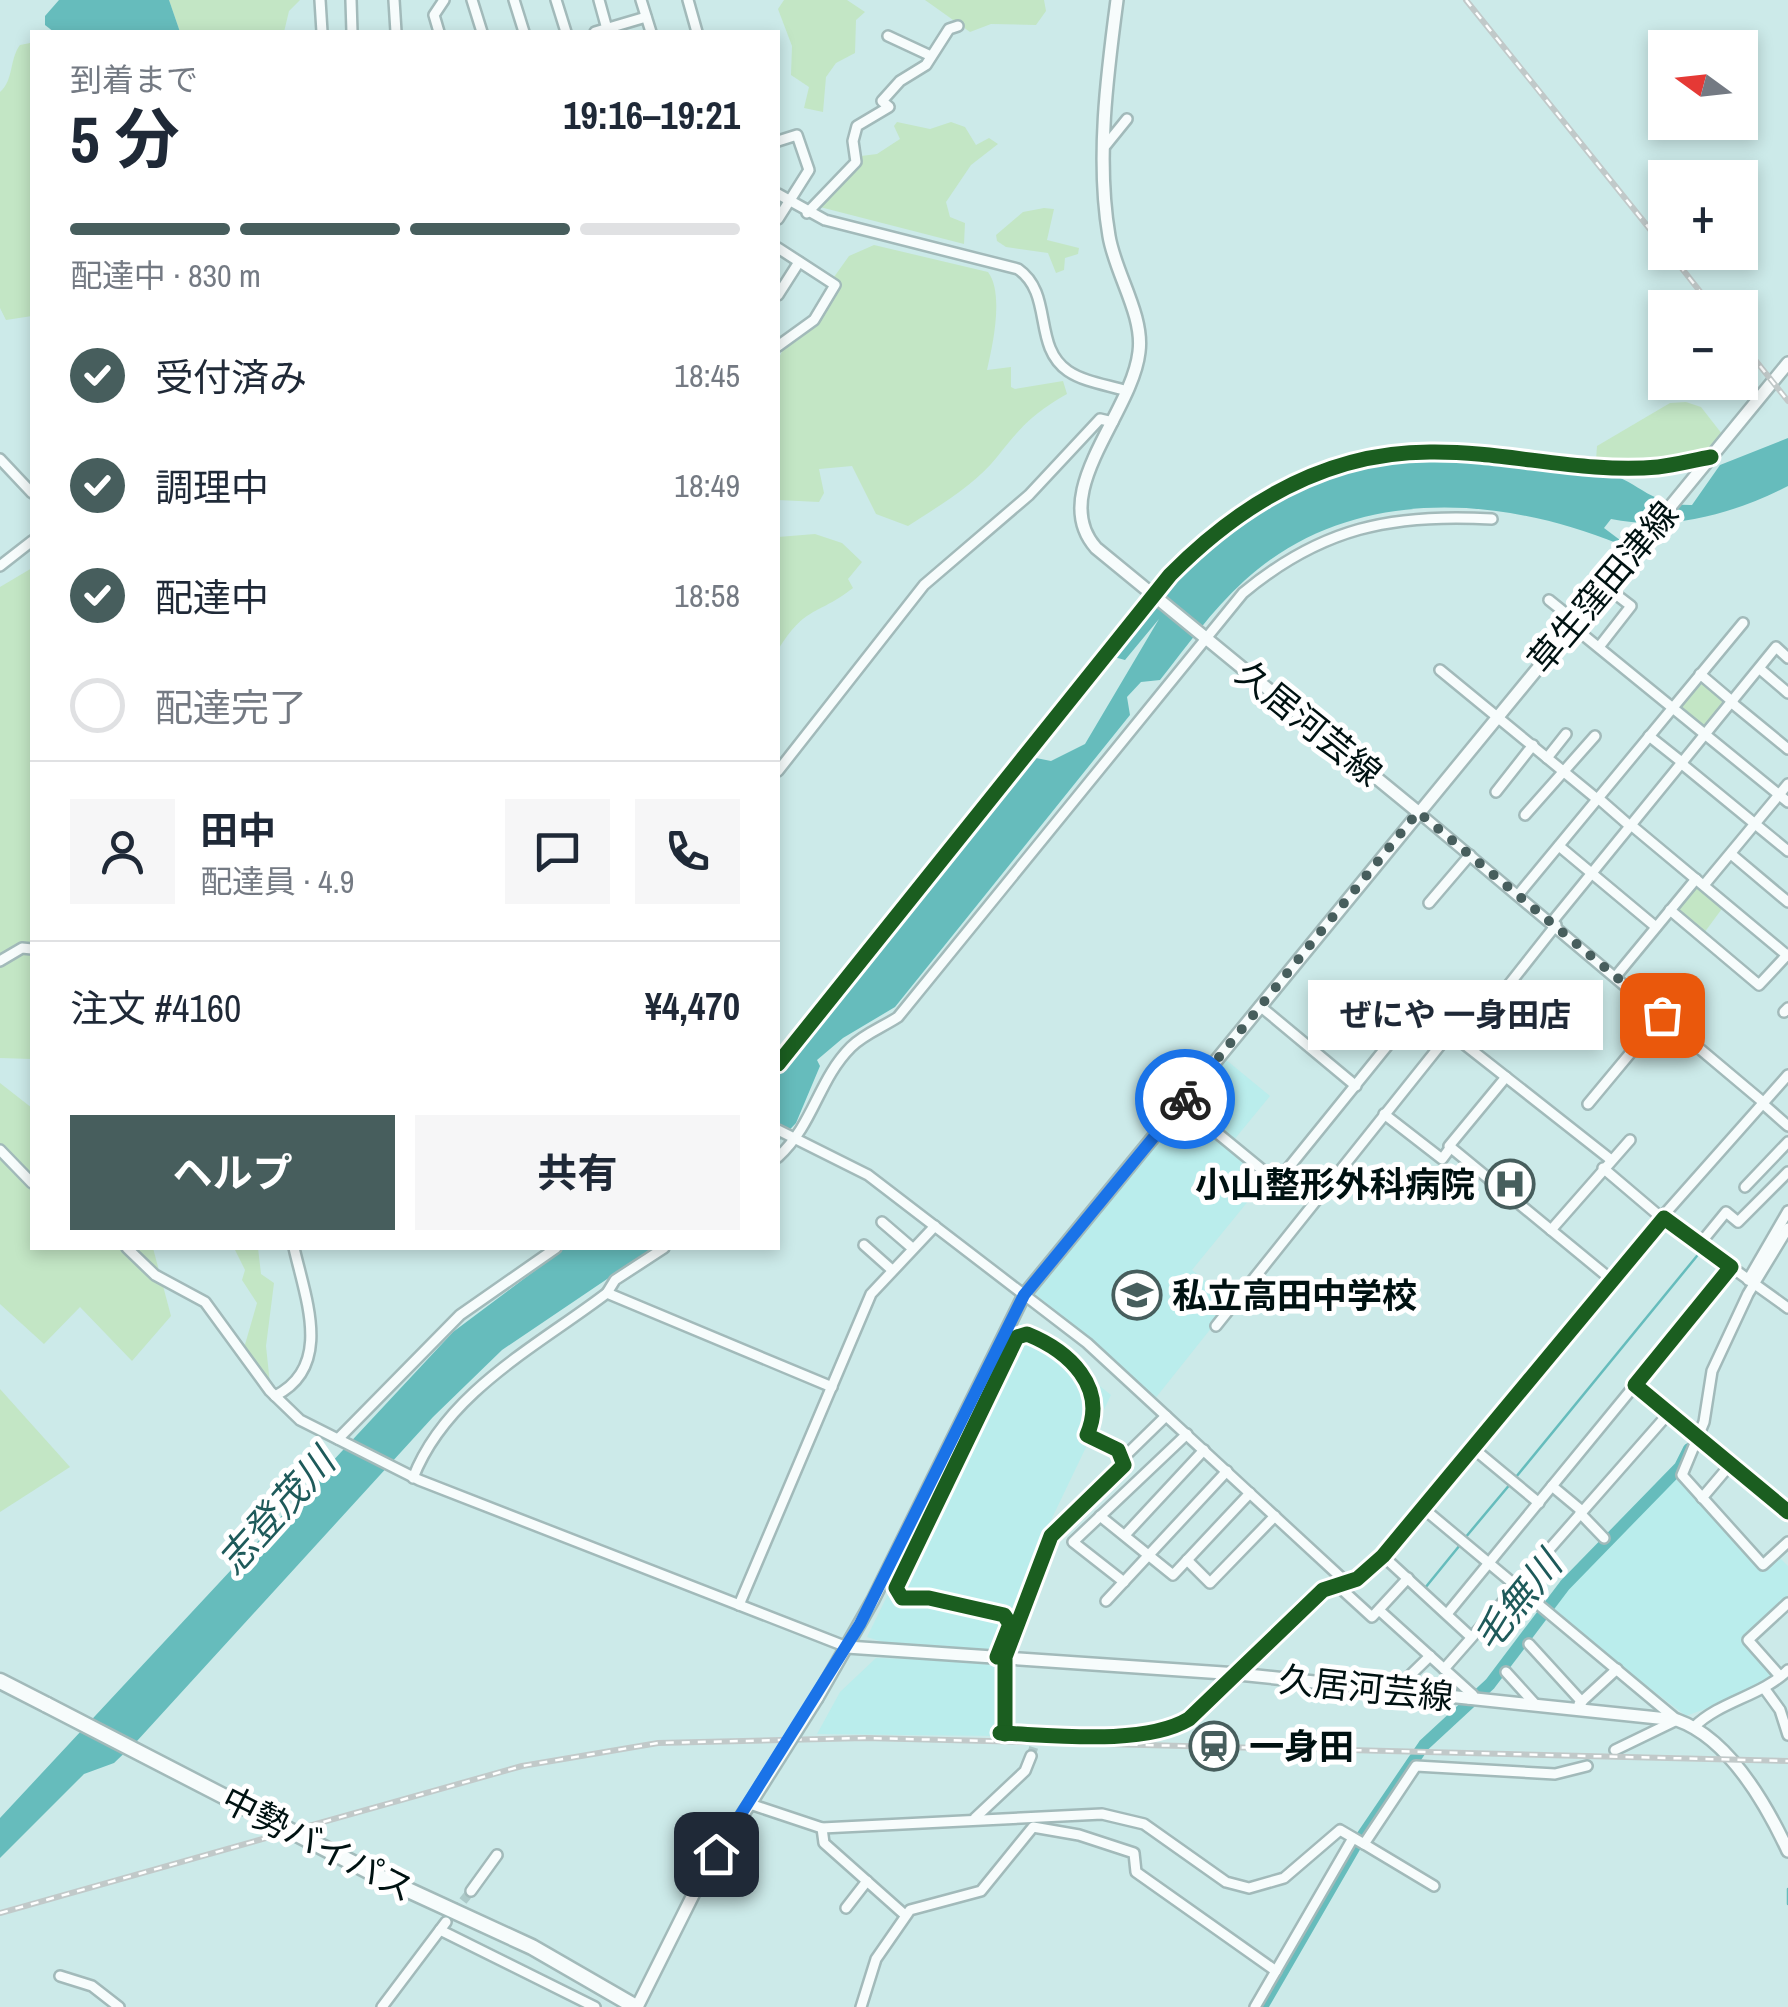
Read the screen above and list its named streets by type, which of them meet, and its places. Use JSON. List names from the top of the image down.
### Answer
{
  "streets": {
    "highway": ["中勢バイパス"],
    "main road": ["草生窪田津線", "久居河芸線"]
  },
  "crossings": [
    ["草生窪田津線", "久居河芸線"]
  ],
  "water": ["志登茂川", "毛無川"],
  "places": {
    "other": ["ぜにや 一身田店"],
    "hospital": ["小山整形外科病院"],
    "school or university": ["私立高田中学校"],
    "station": ["一身田"]
  },
  "north": "left",
  "page": {
    "map_buttons": ["+", "−"],
    "heading": ["5 分", "到着まで", "19:16–19:21"],
    "panel": [
      "田中",
      "配達員 · 4.9",
      "注文 #4160",
      "¥4,470"
    ],
    "bar": "配達中 · 830 m",
    "list": [
      ["受付済み", "18:45"],
      ["調理中", "18:49"],
      ["配達中", "18:58"],
      "配達完了"
    ],
    "bubble": "ぜにや 一身田店",
    "buttons": ["ヘルプ", "共有"]
  }
}
